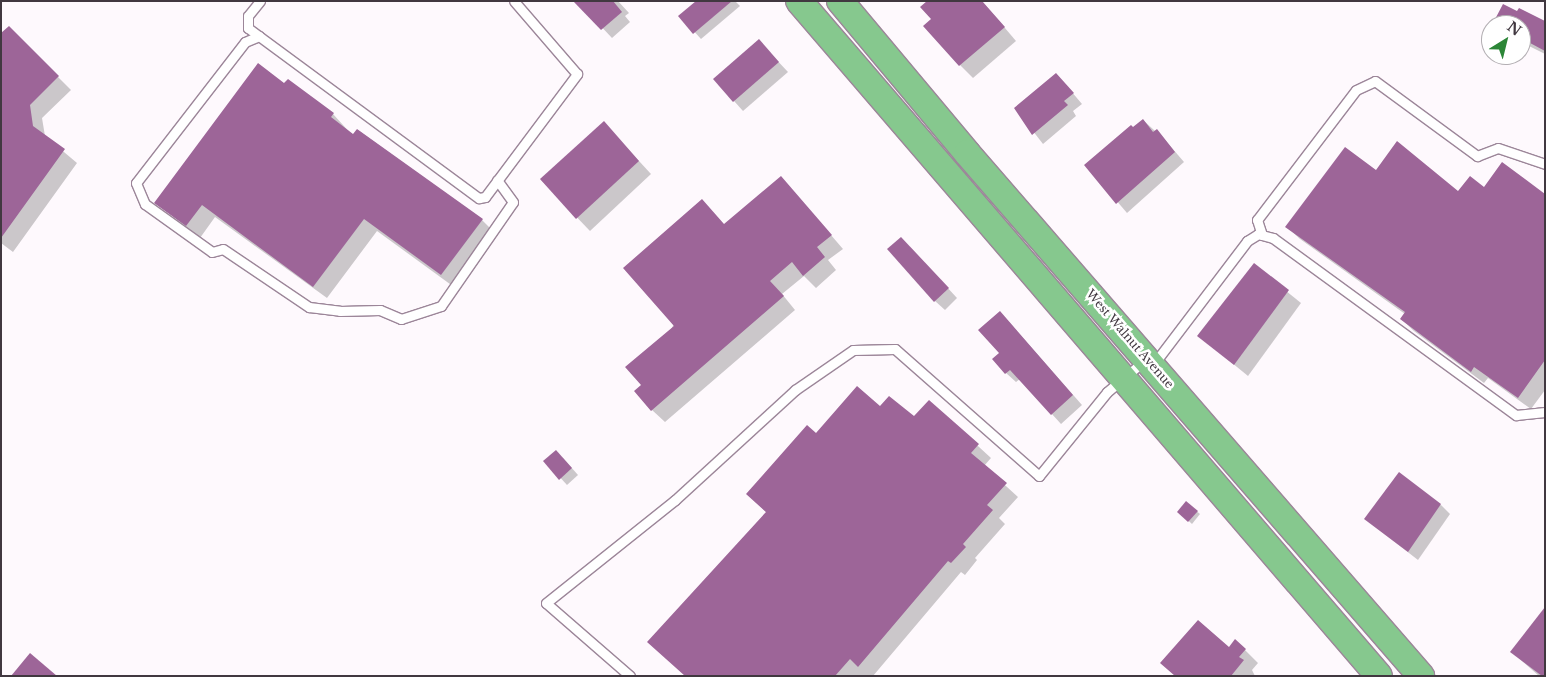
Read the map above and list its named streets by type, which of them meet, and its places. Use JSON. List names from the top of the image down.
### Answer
{
  "streets": {
    "main road": ["West Walnut Avenue"]
  },
  "north": "top right"
}
